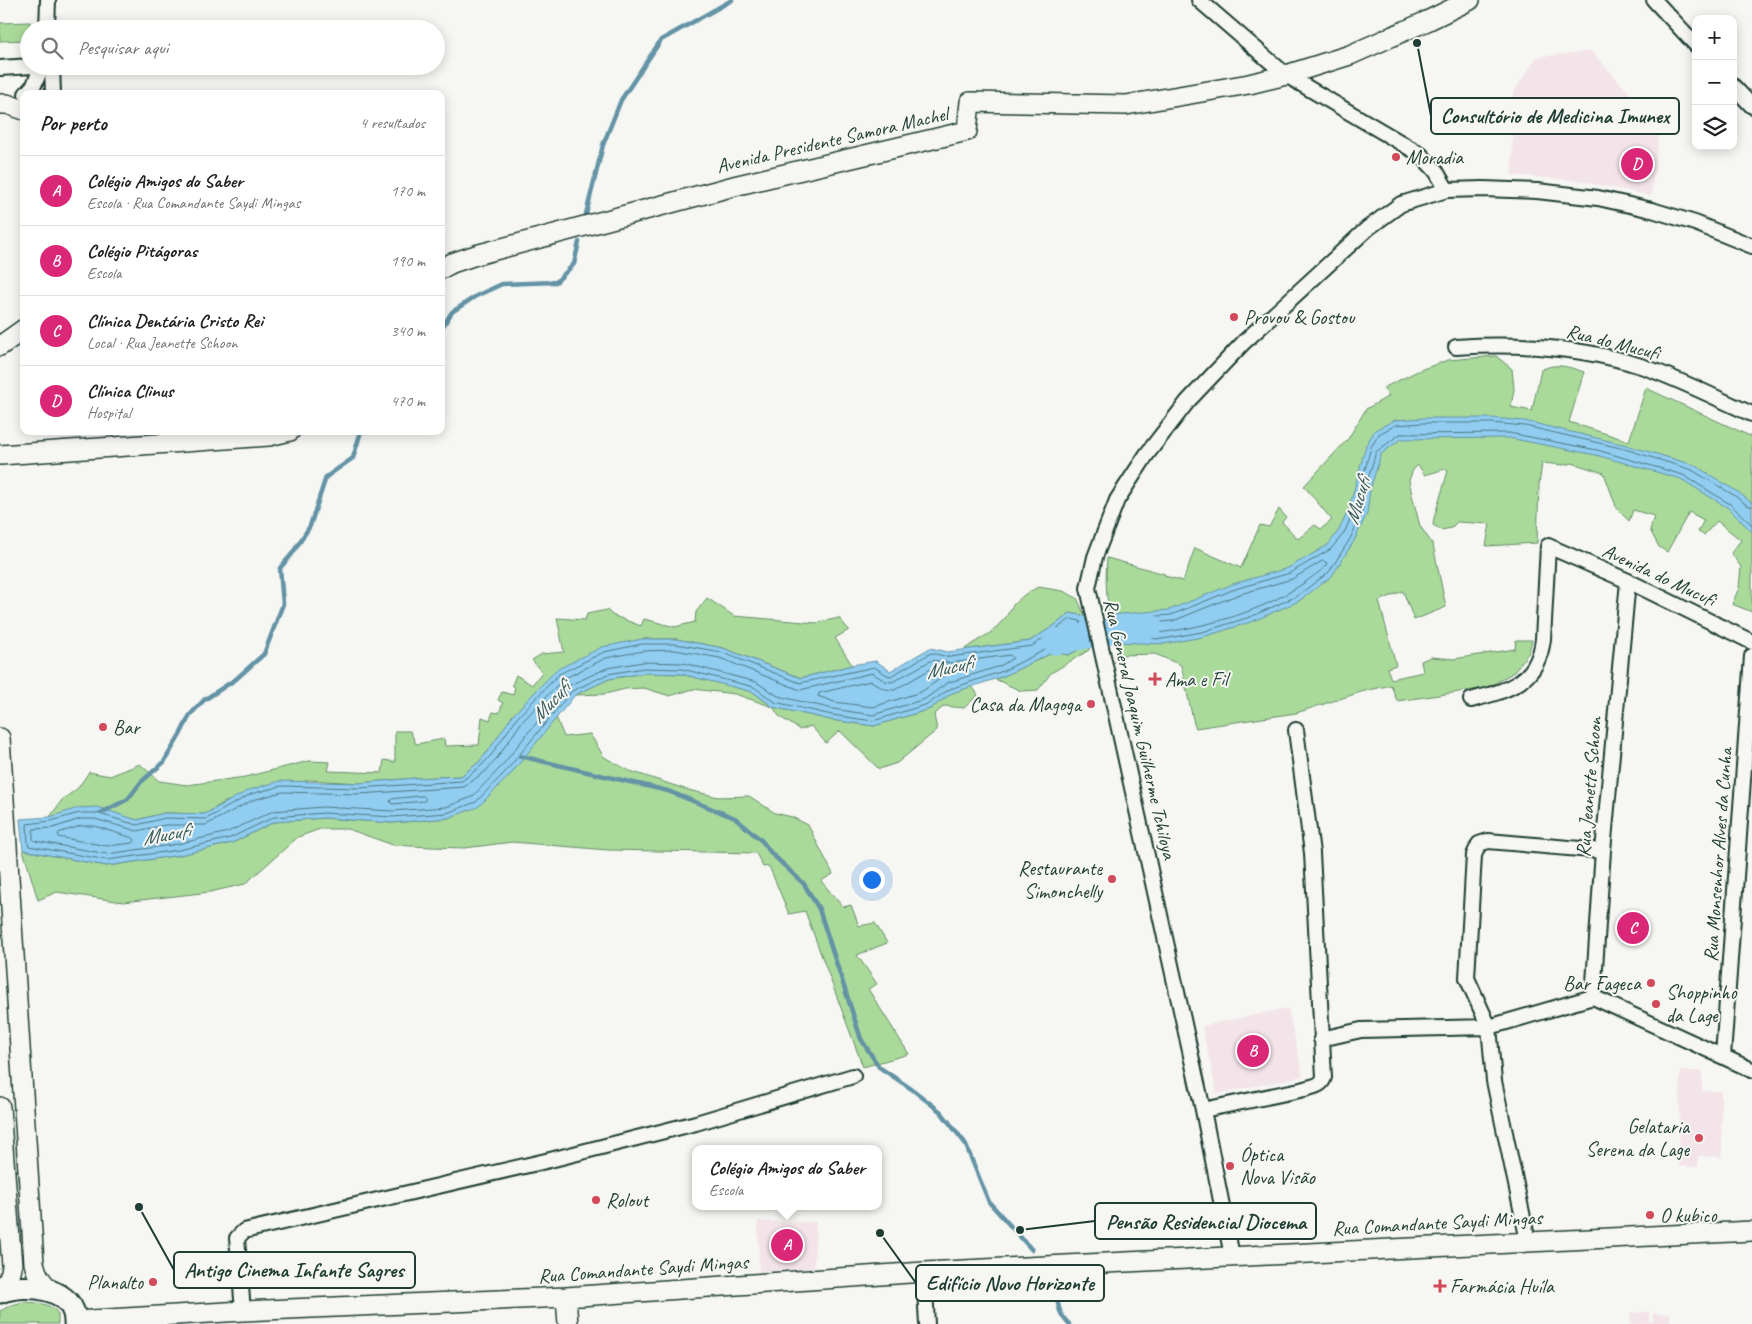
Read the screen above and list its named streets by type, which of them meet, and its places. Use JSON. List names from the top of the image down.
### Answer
{
  "streets": {
    "street": [
      "Avenida Presidente Samora Machel",
      "Rua do Mucufi",
      "Avenida do Mucufi",
      "Rua General Joaquim Guilherme Tchiloya",
      "Rua Jeanette Schoon",
      "Rua Monsenhor Alves da Cunha",
      "Rua Comandante Saydi Mingas"
    ]
  },
  "crossings": [
    ["Avenida do Mucufi", "Rua Jeanette Schoon"],
    ["Rua General Joaquim Guilherme Tchiloya", "Rua Comandante Saydi Mingas"]
  ],
  "water": ["Mucufi"],
  "places": {
    "other": [
      "Consultório de Medicina Imunex",
      "Moradia",
      "Provou & Gostou",
      "Casa da Magoga",
      "Bar",
      "Restaurante Simonchelly",
      "Bar Fageca",
      "Shoppinho da Lage",
      "Gelataria Serena da Lage",
      "Óptica Nova Visão",
      "Rolout",
      "Antigo Cinema Infante Sagres",
      "O kubico",
      "Pensão Residencial Diocema",
      "Edifício Novo Horizonte",
      "Planalto"
    ],
    "health": ["Ama e Fil", "Farmácia Huíla"]
  },
  "page": {
    "map_buttons": ["+", "−"],
    "search": "Pesquisar aqui",
    "heading": ["Por perto", "4 resultados"],
    "pins": [
      "D",
      "C",
      "B",
      "A"
    ],
    "list": [
      {
        "mark": "A",
        "name": "Colégio Amigos do Saber",
        "note": "Escola · Rua Comandante Saydi Mingas",
        "value": "170 m"
      },
      {
        "mark": "B",
        "name": "Colégio Pitágoras",
        "note": "Escola",
        "value": "190 m"
      },
      {
        "mark": "C",
        "name": "Clínica Dentária Cristo Rei",
        "note": "Local · Rua Jeanette Schoon",
        "value": "340 m"
      },
      {
        "mark": "D",
        "name": "Clínica Clinus",
        "note": "Hospital",
        "value": "470 m"
      }
    ],
    "popup": ["Colégio Amigos do Saber", "Escola"]
  }
}
